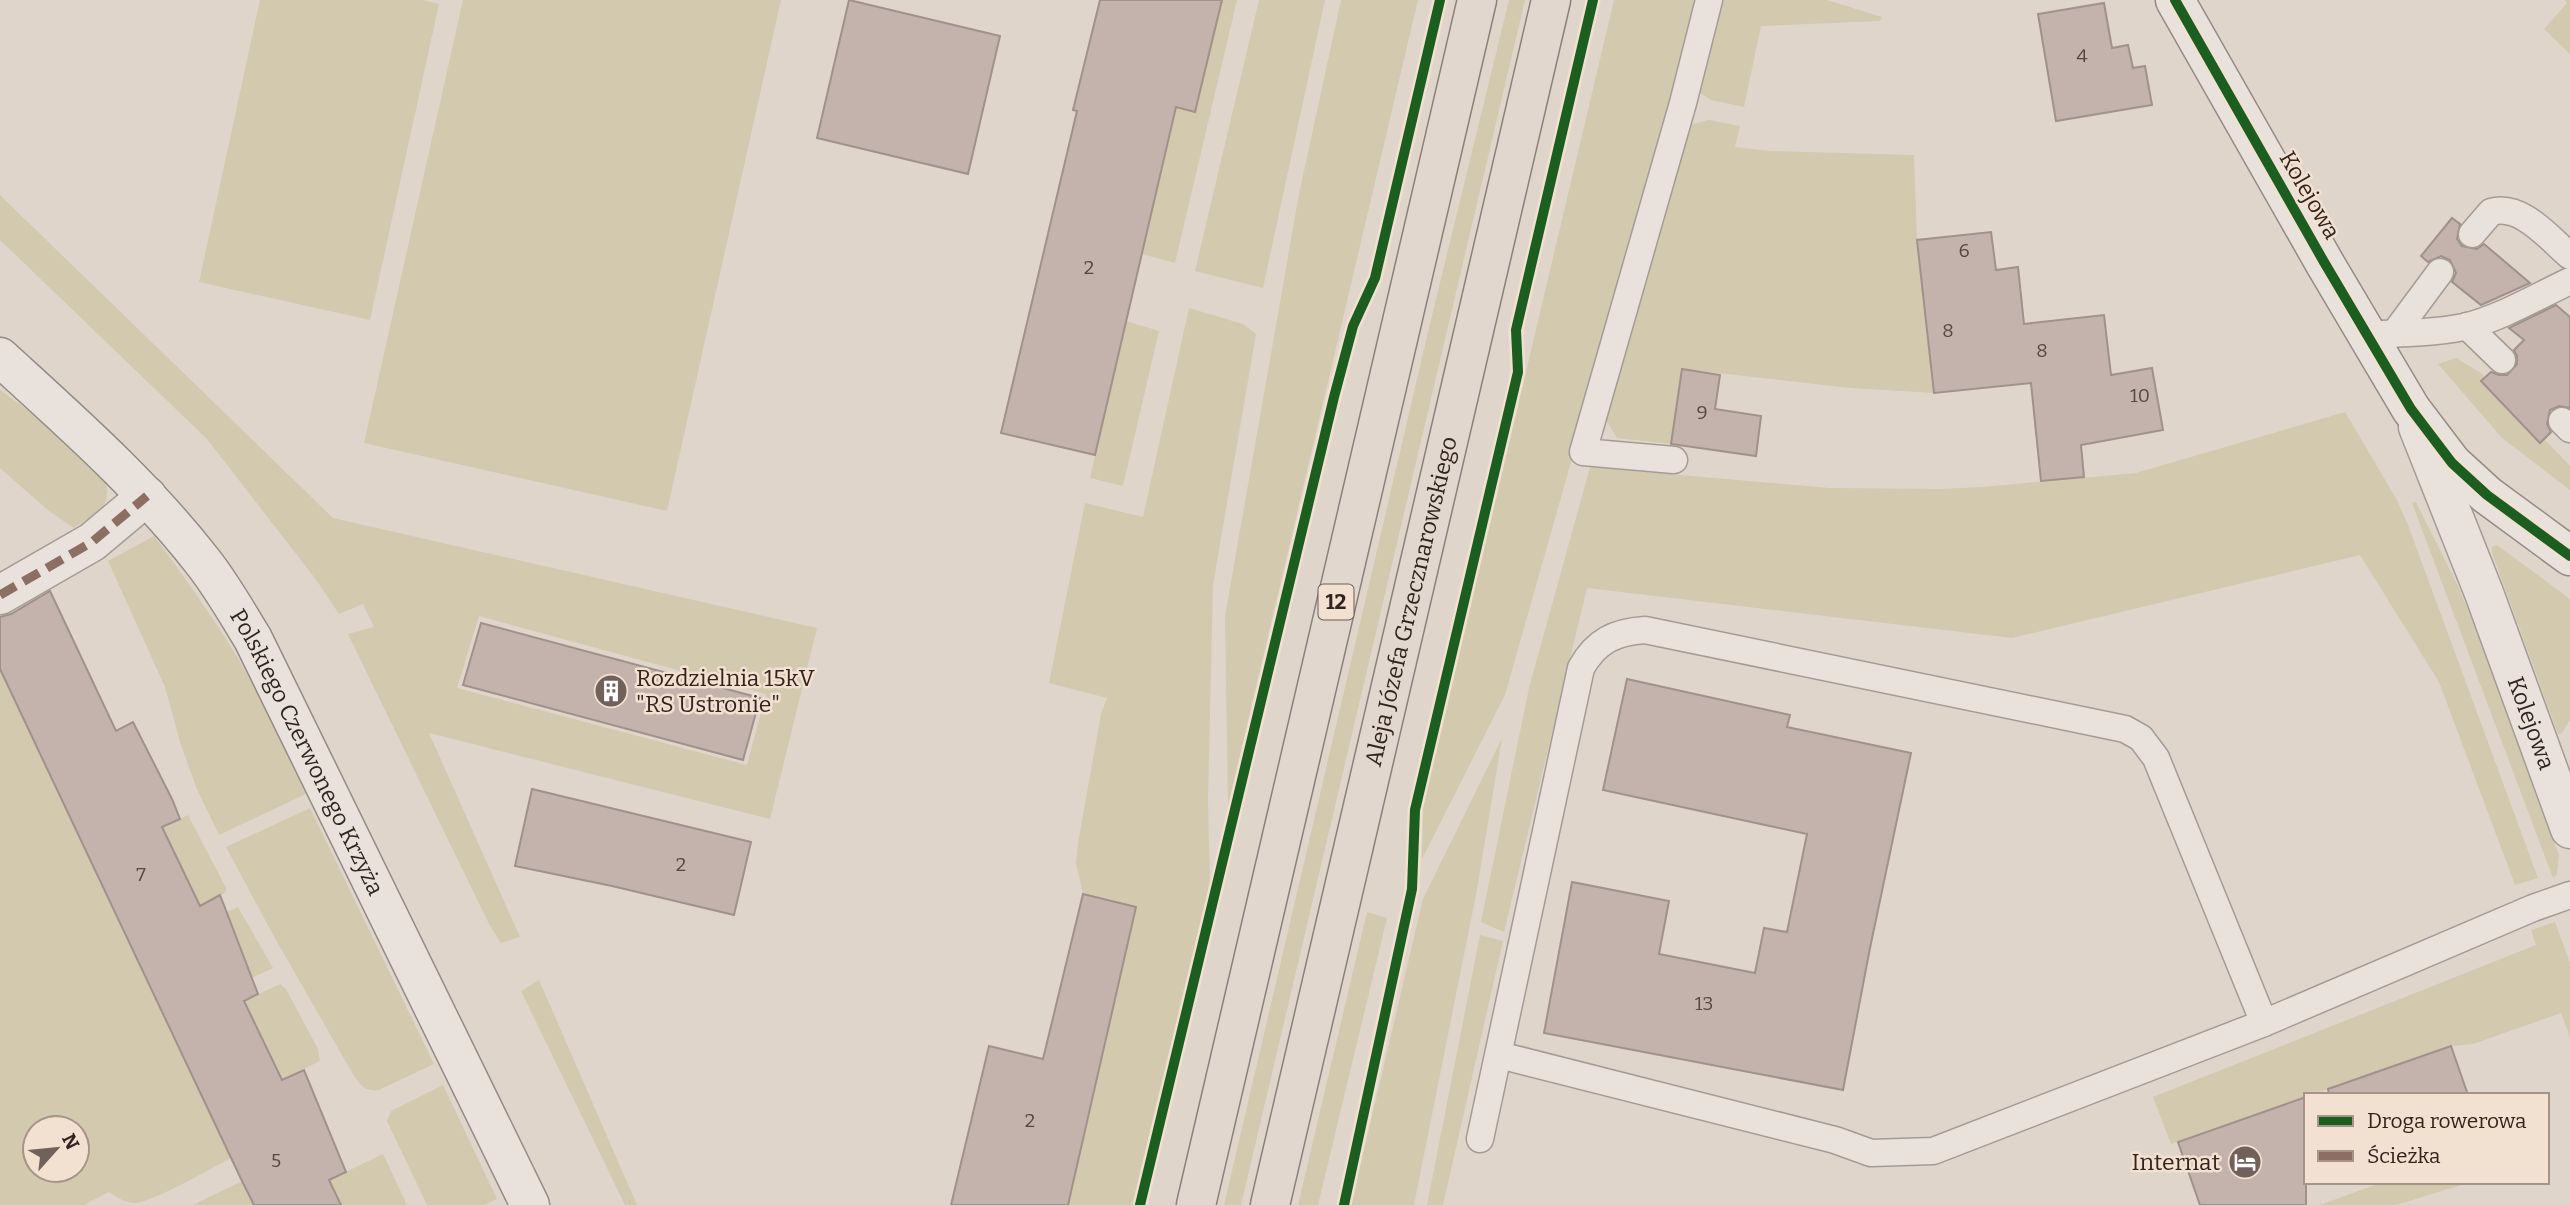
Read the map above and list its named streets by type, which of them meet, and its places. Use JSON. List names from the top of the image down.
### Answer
{
  "streets": {
    "main road": ["12", "Aleja Józefa Grzecznarowskiego"],
    "street": ["Kolejowa", "Polskiego Czerwonego Krzyża"]
  },
  "places": {
    "building": ["Rozdzielnia 15kV \"RS Ustronie\""],
    "hotel": ["Internat"]
  },
  "house_numbers": [
    "4",
    "6",
    "2",
    "8",
    "8",
    "10",
    "9",
    "2",
    "7",
    "13",
    "2",
    "5"
  ],
  "legend": ["Droga rowerowa", "Ścieżka"],
  "north": "top right"
}
